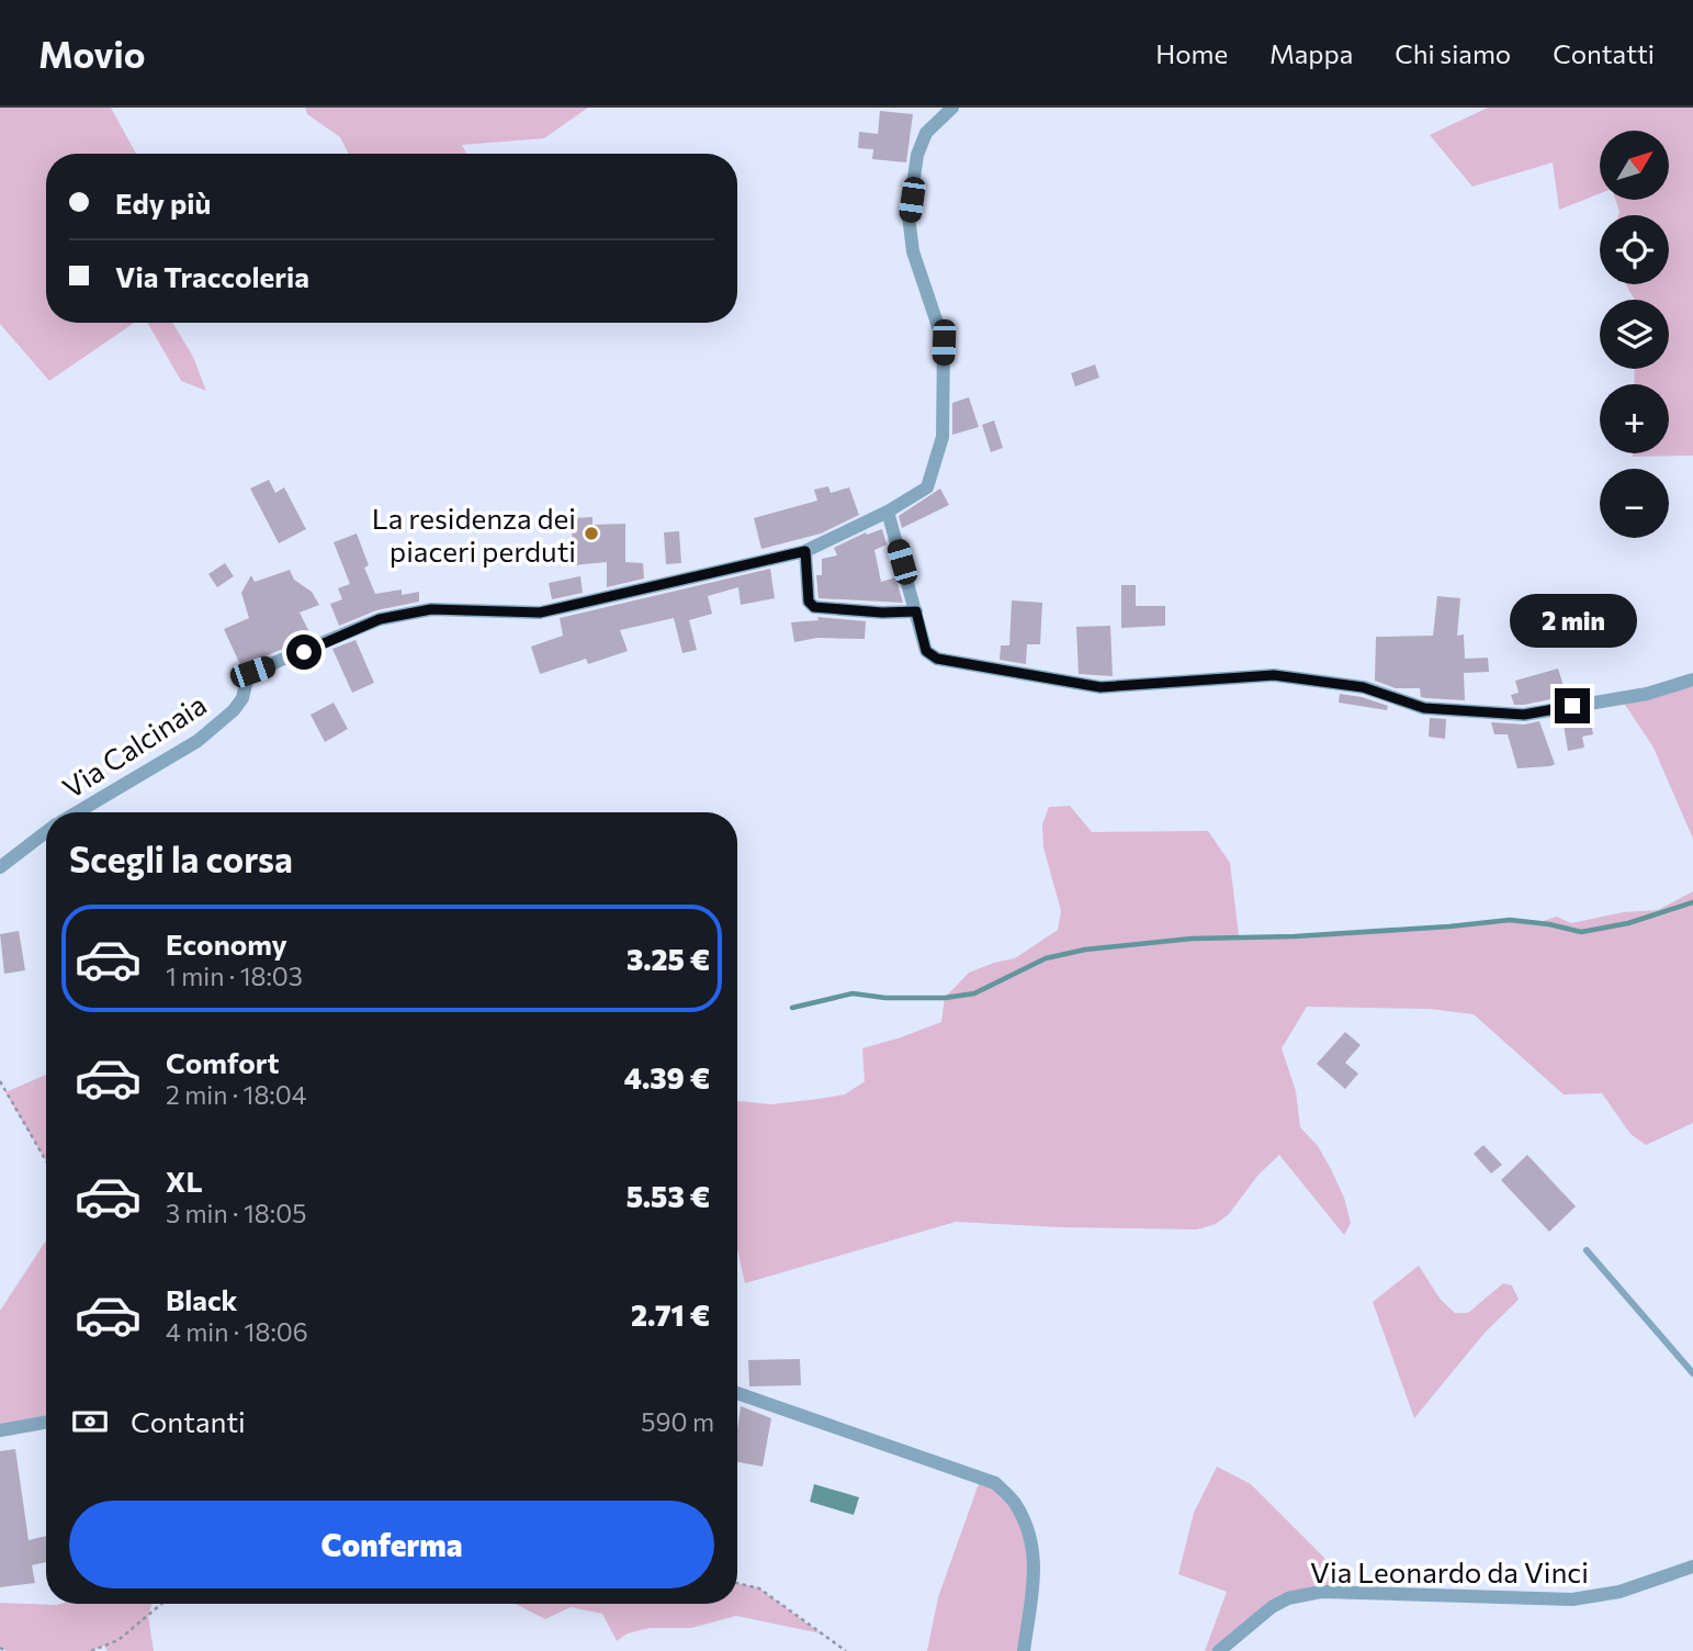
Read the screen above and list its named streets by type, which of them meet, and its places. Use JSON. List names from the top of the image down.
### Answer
{
  "streets": {
    "street": ["Via Calcinaia", "Via Leonardo da Vinci"]
  },
  "places": ["La residenza dei piaceri perduti"],
  "north": "top right",
  "page": {
    "header": "Movio",
    "nav": [
      "Home",
      "Mappa",
      "Chi siamo",
      "Contatti"
    ],
    "map_buttons": ["+", "−"],
    "banner": ["Edy più", "Via Traccoleria"],
    "bubble": "2 min",
    "heading": "Scegli la corsa",
    "list": [
      {
        "name": "Economy",
        "note": "1 min · 18:03",
        "value": "3.25 €"
      },
      {
        "name": "Comfort",
        "note": "2 min · 18:04",
        "value": "4.39 €"
      },
      {
        "name": "XL",
        "note": "3 min · 18:05",
        "value": "5.53 €"
      },
      {
        "name": "Black",
        "note": "4 min · 18:06",
        "value": "2.71 €"
      }
    ],
    "pay": ["Contanti", "590 m"],
    "buttons": "Conferma"
  }
}
